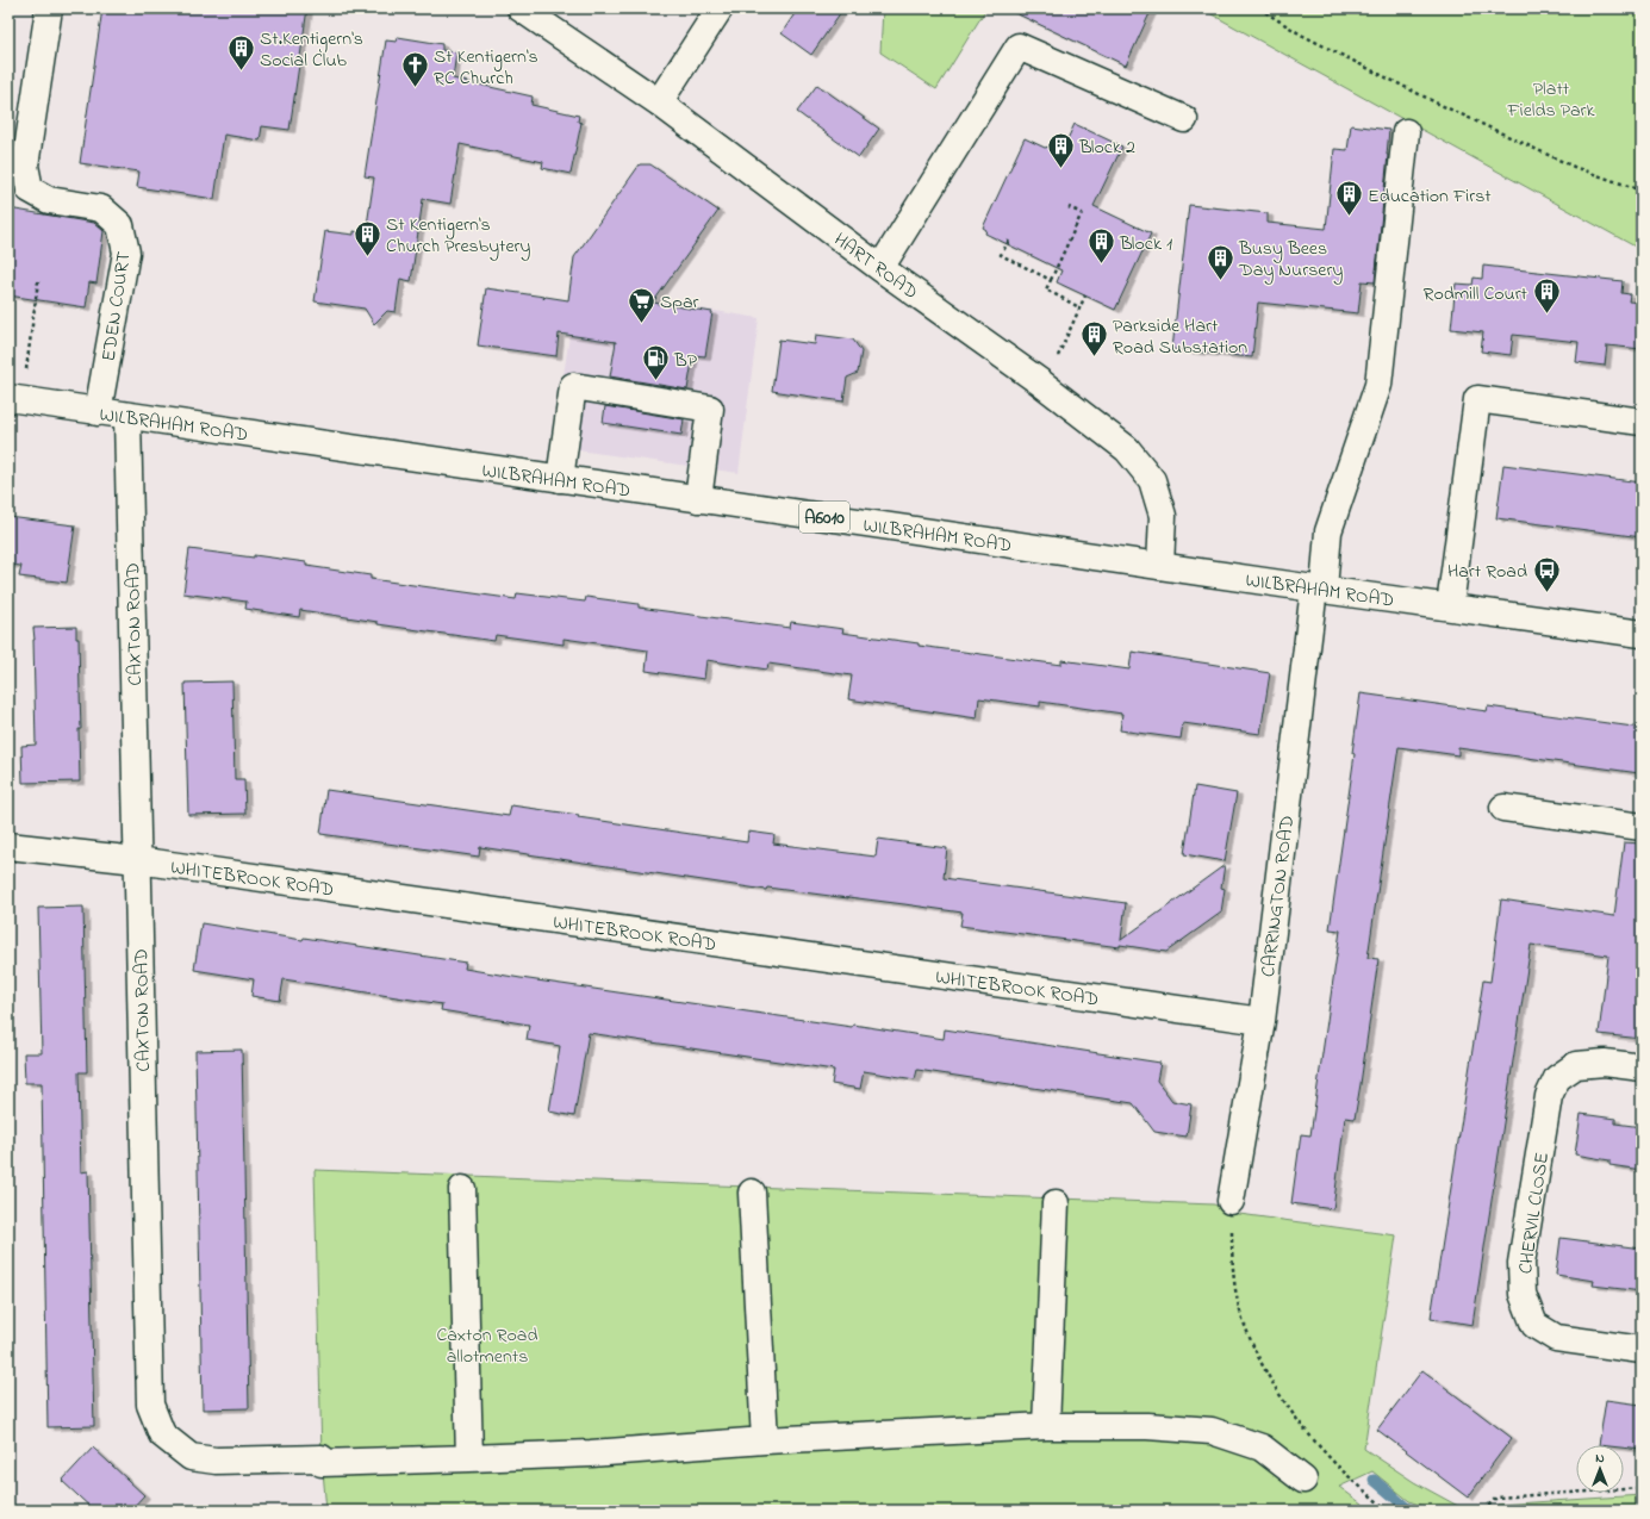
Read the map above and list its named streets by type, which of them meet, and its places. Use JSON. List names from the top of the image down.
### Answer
{
  "streets": {
    "main road": [
      "HART ROAD",
      "EDEN COURT",
      "WILBRAHAM ROAD",
      "A6010",
      "CAXTON ROAD",
      "WHITEBROOK ROAD",
      "CARRINGTON ROAD",
      "CHERVIL CLOSE"
    ]
  },
  "crossings": [
    ["HART ROAD", "WILBRAHAM ROAD"],
    ["EDEN COURT", "WILBRAHAM ROAD"],
    ["WILBRAHAM ROAD", "CAXTON ROAD"],
    ["WILBRAHAM ROAD", "CARRINGTON ROAD"],
    ["CAXTON ROAD", "WHITEBROOK ROAD"],
    ["WHITEBROOK ROAD", "CARRINGTON ROAD"]
  ],
  "parks": ["Platt Fields Park", "Caxton Road allotments"],
  "places": {
    "building": [
      "St.Kentigern's Social Club",
      "Block 2",
      "Education First",
      "St Kentigern's Church Presbytery",
      "Block 1",
      "Busy Bees Day Nursery",
      "Rodmill Court",
      "Parkside Hart Road Substation"
    ],
    "church": ["St Kentigern's RC Church"],
    "supermarket": ["Spar"],
    "fuel station": ["BP"],
    "bus stop": ["Hart Road"]
  },
  "north": "top"
}
